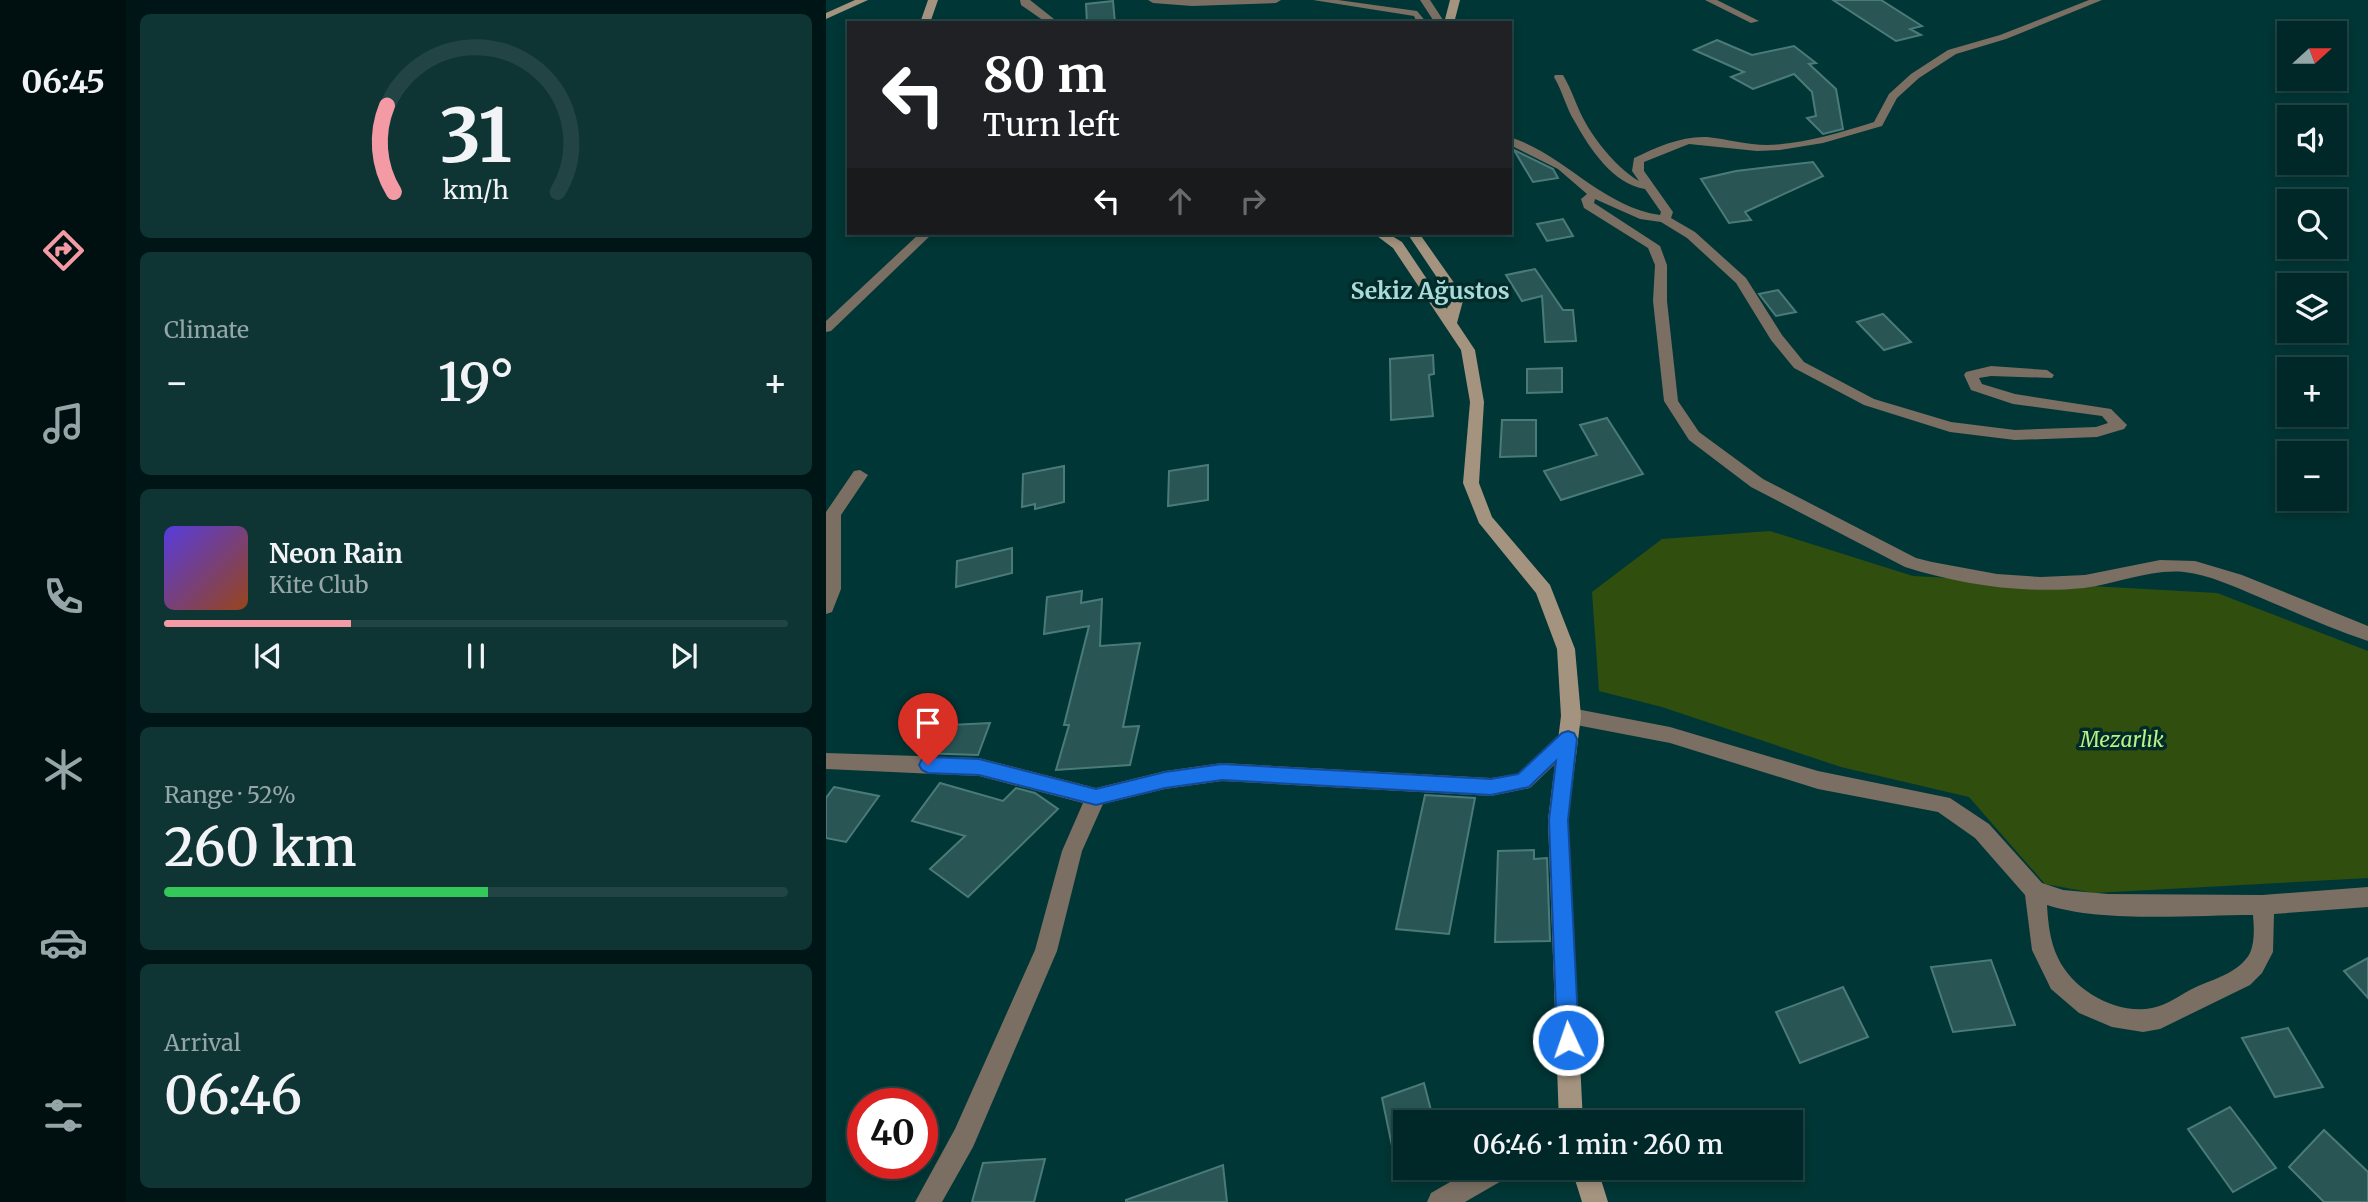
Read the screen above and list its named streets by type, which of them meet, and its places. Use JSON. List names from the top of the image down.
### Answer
{
  "districts": ["Sekiz Ağustos"],
  "parks": ["Mezarlık"],
  "north": "right",
  "page": {
    "tabs": "06:45",
    "map_buttons": ["+", "−"],
    "turn": ["80 m", "Turn left"],
    "tile": [
      "Climate",
      ["Range · 52%", "260 km"],
      ["Arrival", "06:46"]
    ],
    "heat": ["−", "19°", "+"],
    "song": ["Neon Rain", "Kite Club"],
    "limit": "40",
    "trip": "06:46 · 1 min · 260 m",
    "gauge": ["31", "km/h"]
  }
}
